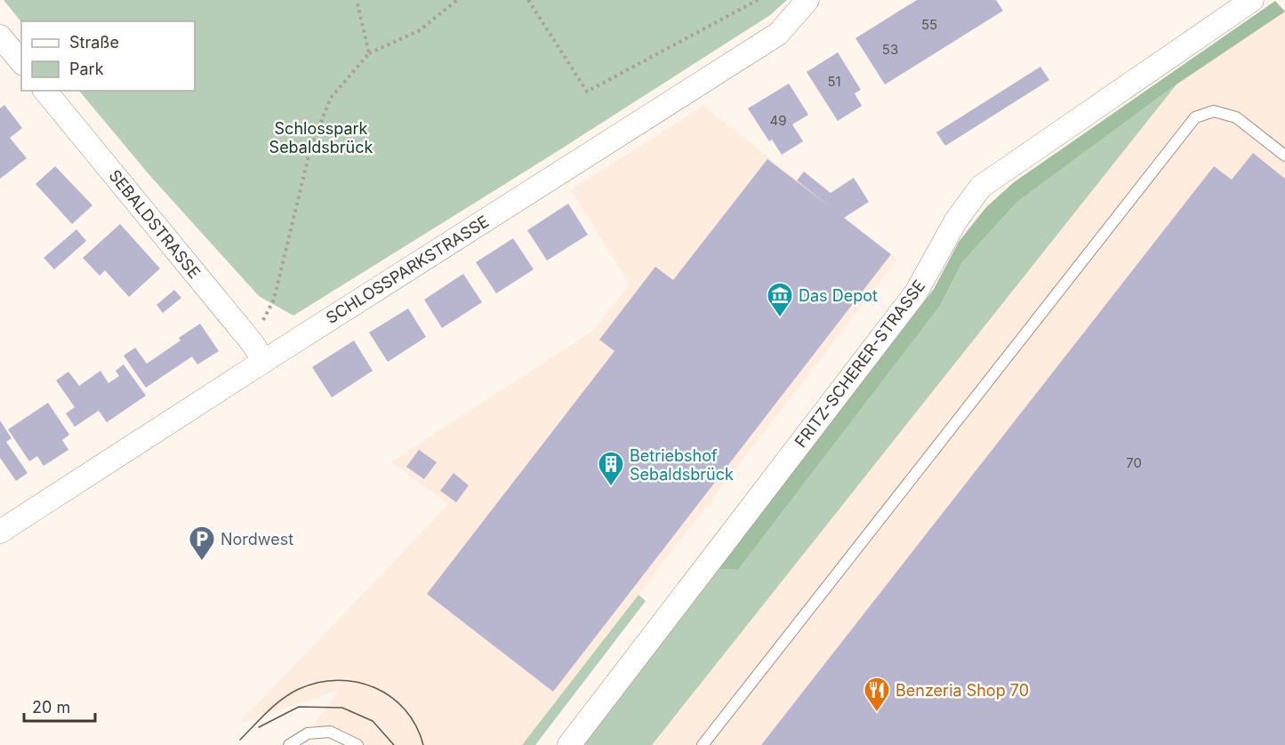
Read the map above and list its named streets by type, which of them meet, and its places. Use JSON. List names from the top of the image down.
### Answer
{
  "streets": {
    "street": ["SEBALDSTRASSE", "SCHLOSSPARKSTRASSE", "FRITZ-SCHERER-STRASSE"]
  },
  "crossings": [
    ["SEBALDSTRASSE", "SCHLOSSPARKSTRASSE"]
  ],
  "parks": ["Schlosspark Sebaldsbrück"],
  "places": {
    "museum": ["Das Depot"],
    "building": ["Betriebshof Sebaldsbrück"],
    "parking": ["Nordwest"],
    "restaurant": ["Benzeria Shop 70"]
  },
  "house_numbers": [
    "55",
    "53",
    "51",
    "49",
    "70"
  ],
  "legend": ["Straße", "Park"],
  "scale_bar": "20 m"
}
